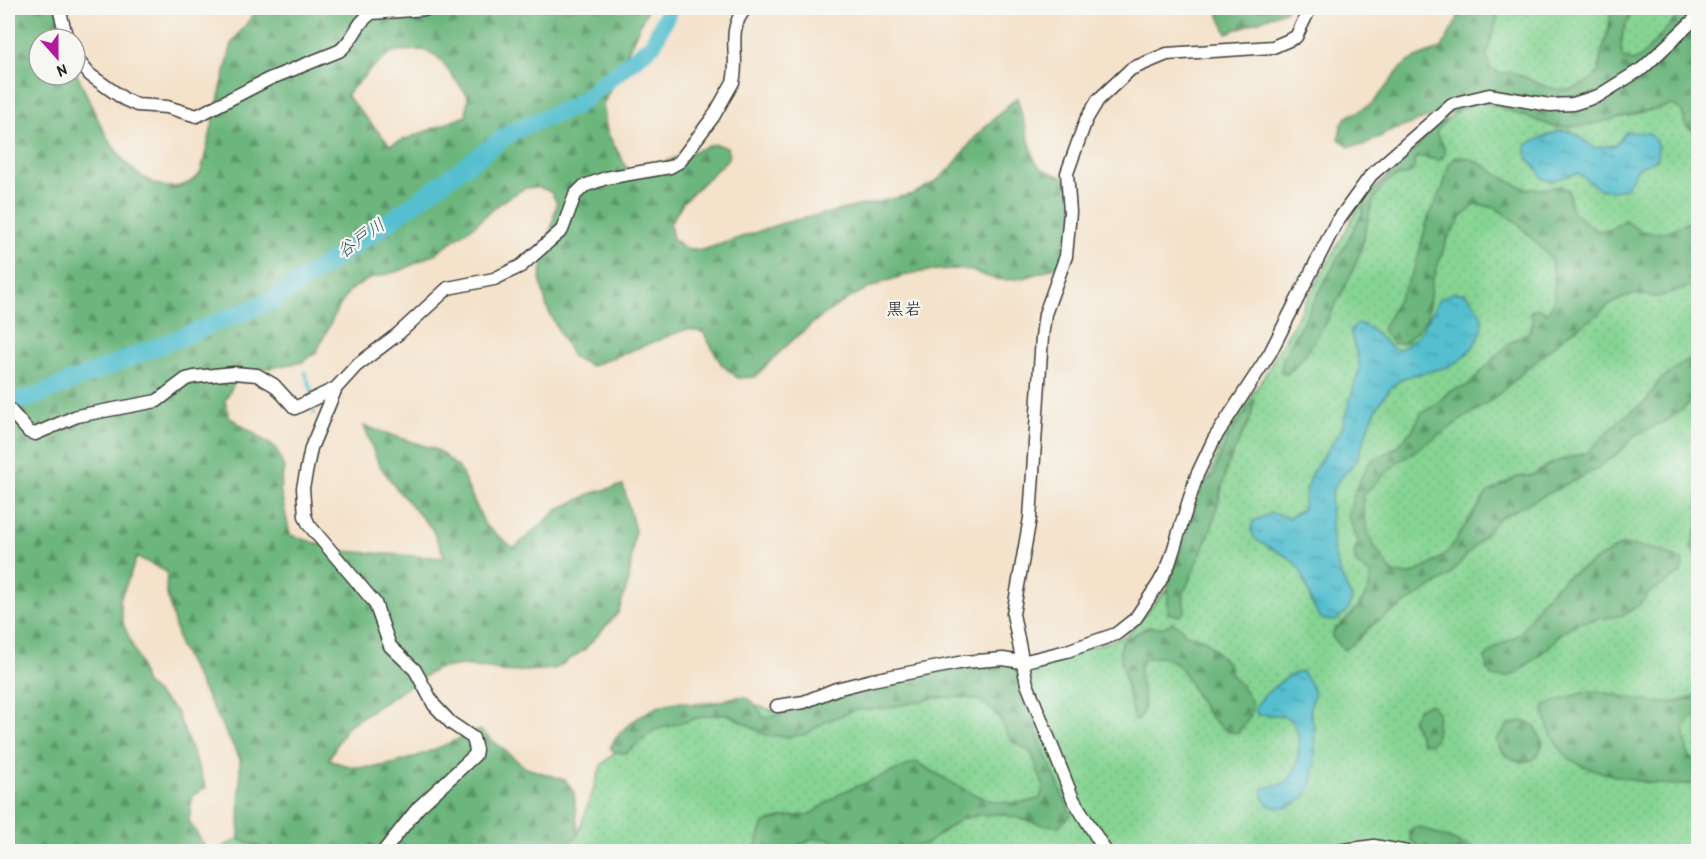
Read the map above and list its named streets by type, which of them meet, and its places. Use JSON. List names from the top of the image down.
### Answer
{
  "districts": ["黒岩"],
  "water": ["谷戸川"],
  "north": "bottom"
}
